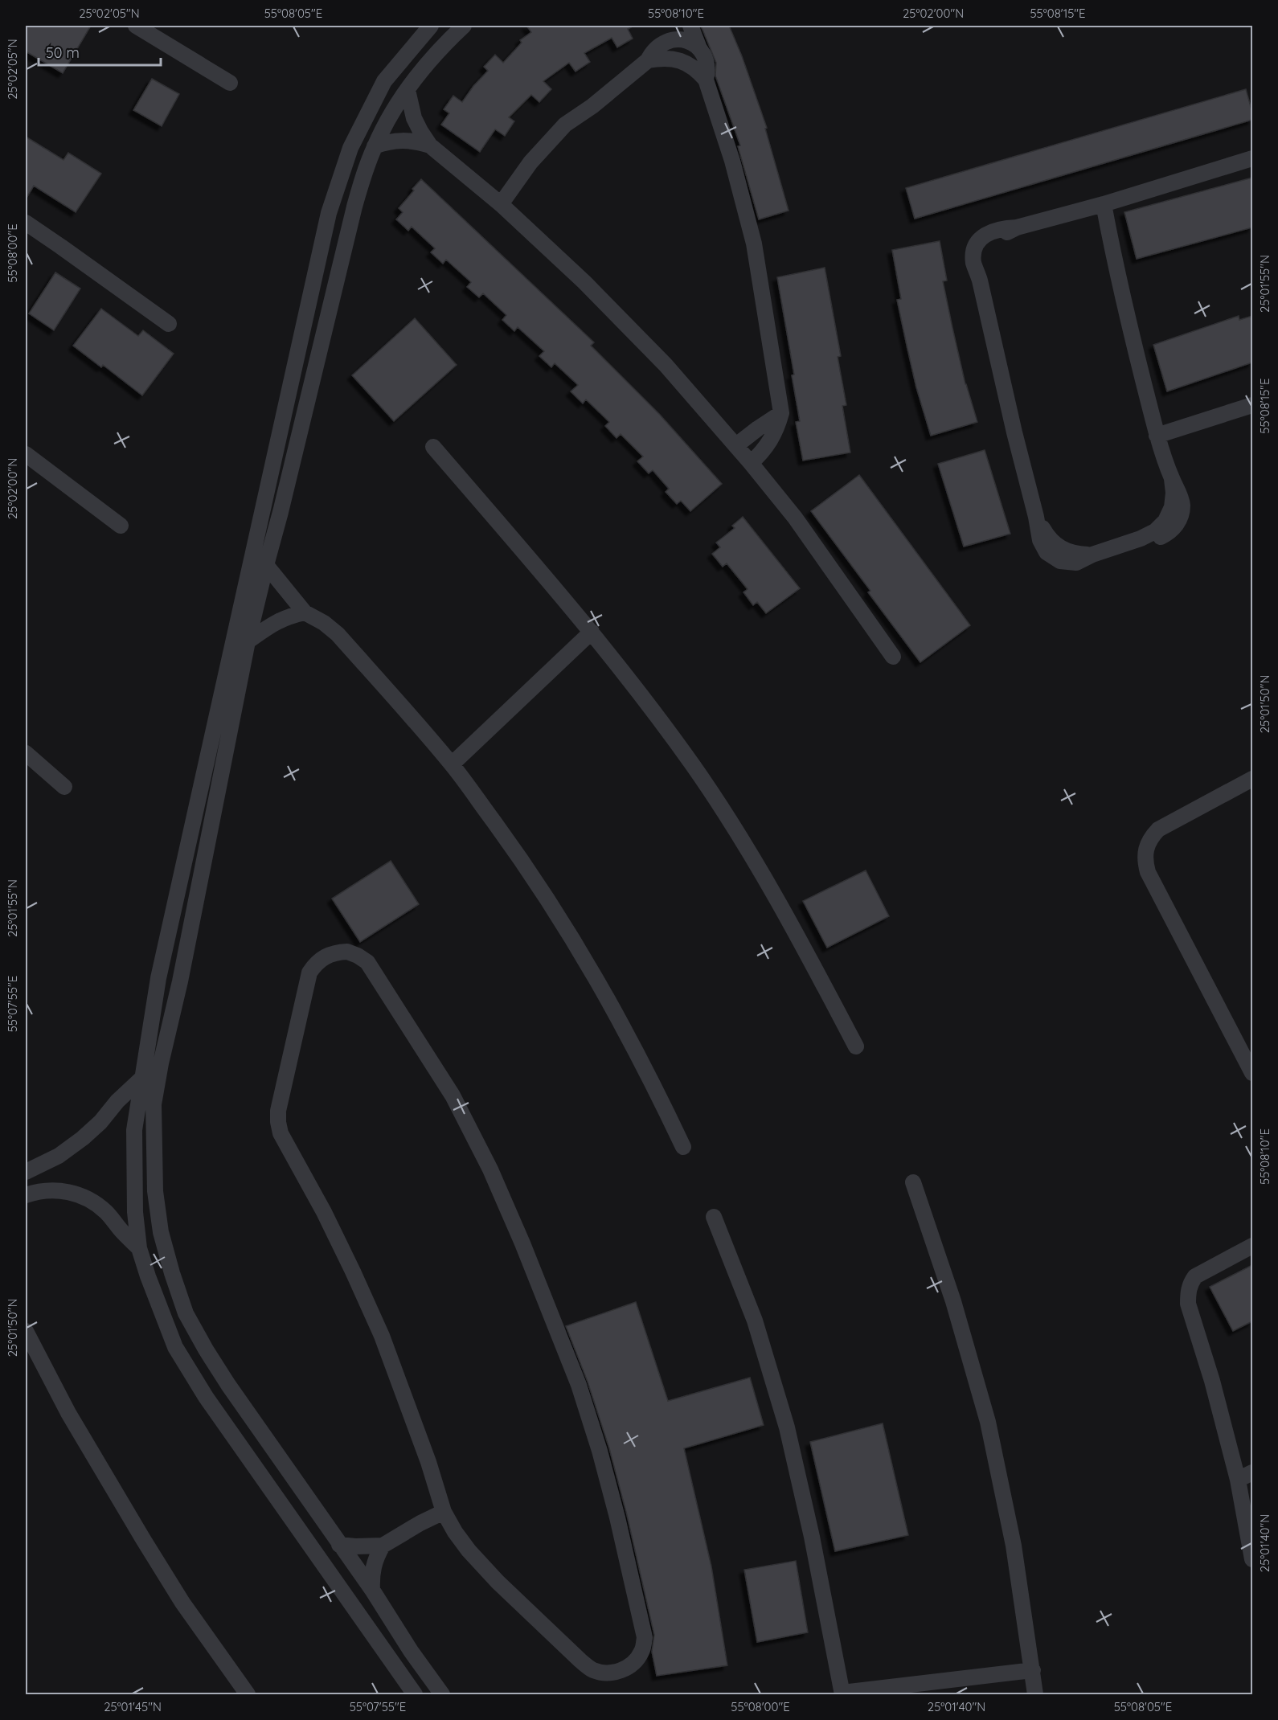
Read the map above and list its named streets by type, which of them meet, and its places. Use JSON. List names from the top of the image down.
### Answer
{
  "scale_bar": "50 m",
  "coordinates": [
    "25°02'05\"N",
    "55°08'05\"E",
    "55°08'10\"E",
    "25°02'00\"N",
    "55°08'15\"E",
    "55°08'00\"E",
    "25°01'55\"N",
    "25°01'50\"N",
    "55°07'55\"E",
    "25°01'40\"N",
    "25°01'45\"N"
  ]
}
